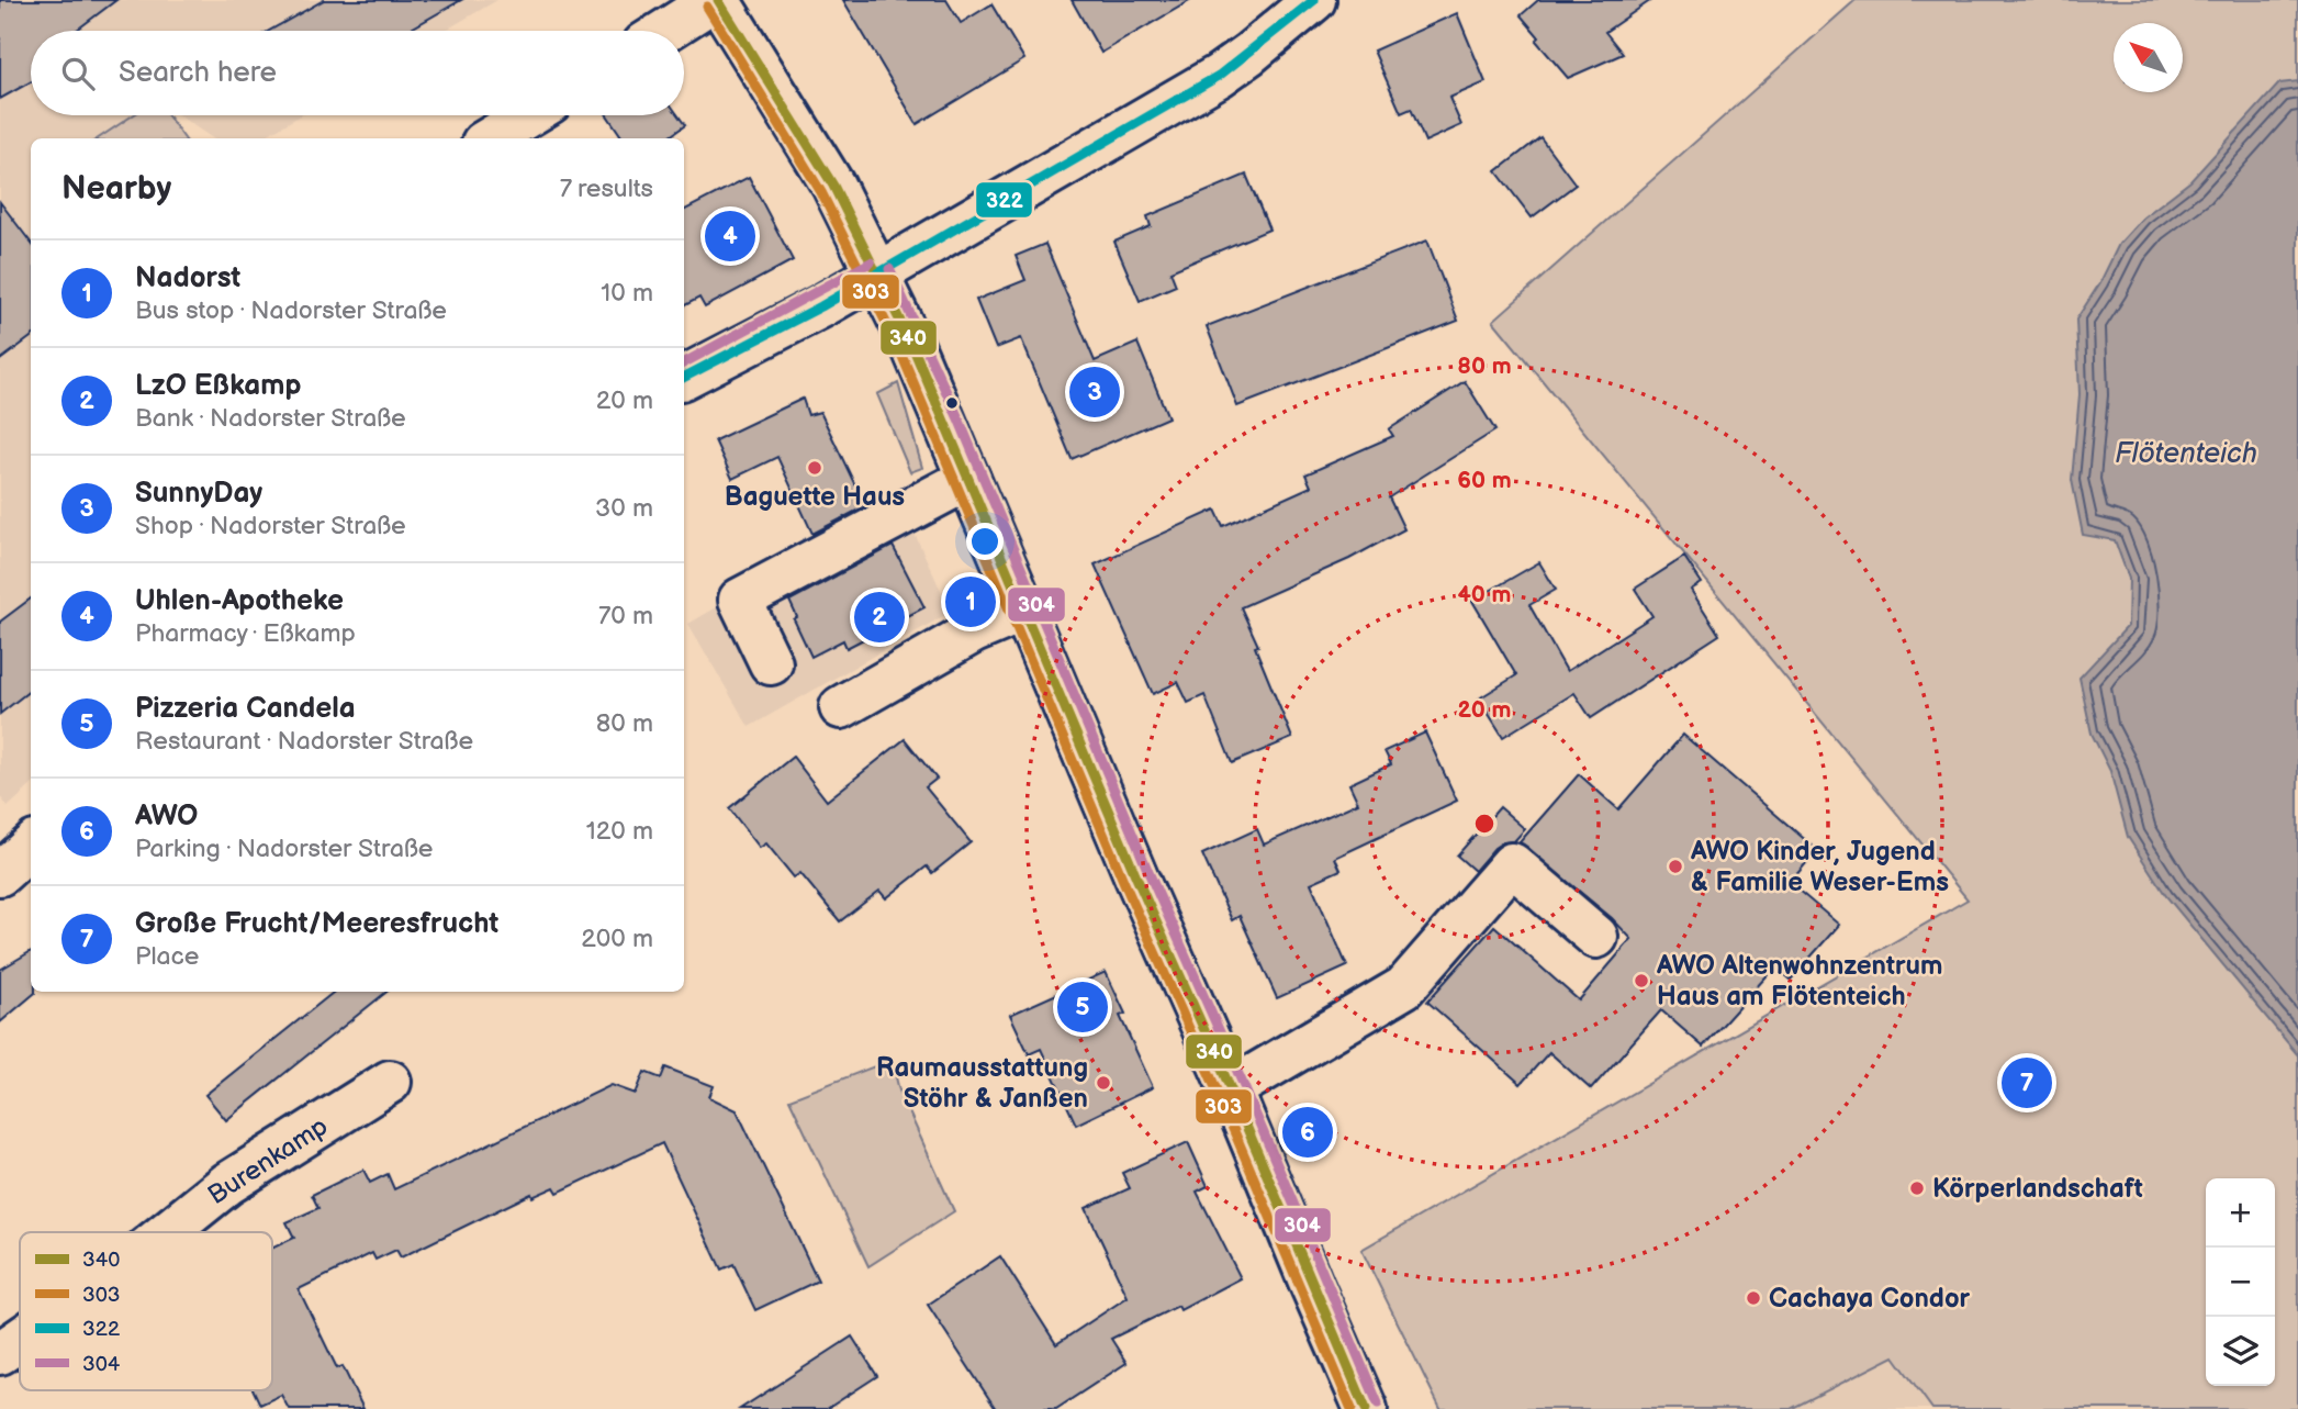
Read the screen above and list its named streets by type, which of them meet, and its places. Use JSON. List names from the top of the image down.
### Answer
{
  "streets": {
    "street": ["Burenkamp"]
  },
  "water": ["Flötenteich"],
  "places": [
    "Baguette Haus",
    "AWO Kinder, Jugend & Familie Weser-Ems",
    "AWO Altenwohnzentrum Haus am Flötenteich",
    "Raumausstattung Stöhr & Janßen",
    "Körperlandschaft",
    "Cachaya Condor"
  ],
  "lines": [
    "transit line 340",
    "transit line 322",
    "transit line 303",
    "transit line 304"
  ],
  "legend": [
    "340",
    "303",
    "322",
    "304"
  ],
  "north": "top left",
  "page": {
    "search": "Search here",
    "heading": ["Nearby", "7 results"],
    "pins": [
      "4",
      "3",
      "1",
      "2",
      "5",
      "7",
      "6"
    ],
    "list": [
      {
        "mark": "1",
        "name": "Nadorst",
        "note": "Bus stop · Nadorster Straße",
        "value": "10 m"
      },
      {
        "mark": "2",
        "name": "LzO Eßkamp",
        "note": "Bank · Nadorster Straße",
        "value": "20 m"
      },
      {
        "mark": "3",
        "name": "SunnyDay",
        "note": "Shop · Nadorster Straße",
        "value": "30 m"
      },
      {
        "mark": "4",
        "name": "Uhlen-Apotheke",
        "note": "Pharmacy · Eßkamp",
        "value": "70 m"
      },
      {
        "mark": "5",
        "name": "Pizzeria Candela",
        "note": "Restaurant · Nadorster Straße",
        "value": "80 m"
      },
      {
        "mark": "6",
        "name": "AWO",
        "note": "Parking · Nadorster Straße",
        "value": "120 m"
      },
      {
        "mark": "7",
        "name": "Große Frucht/Meeresfrucht",
        "note": "Place",
        "value": "200 m"
      }
    ],
    "map_buttons": ["+", "−"]
  },
  "rings": [
    "80 m",
    "60 m",
    "40 m",
    "20 m"
  ]
}
